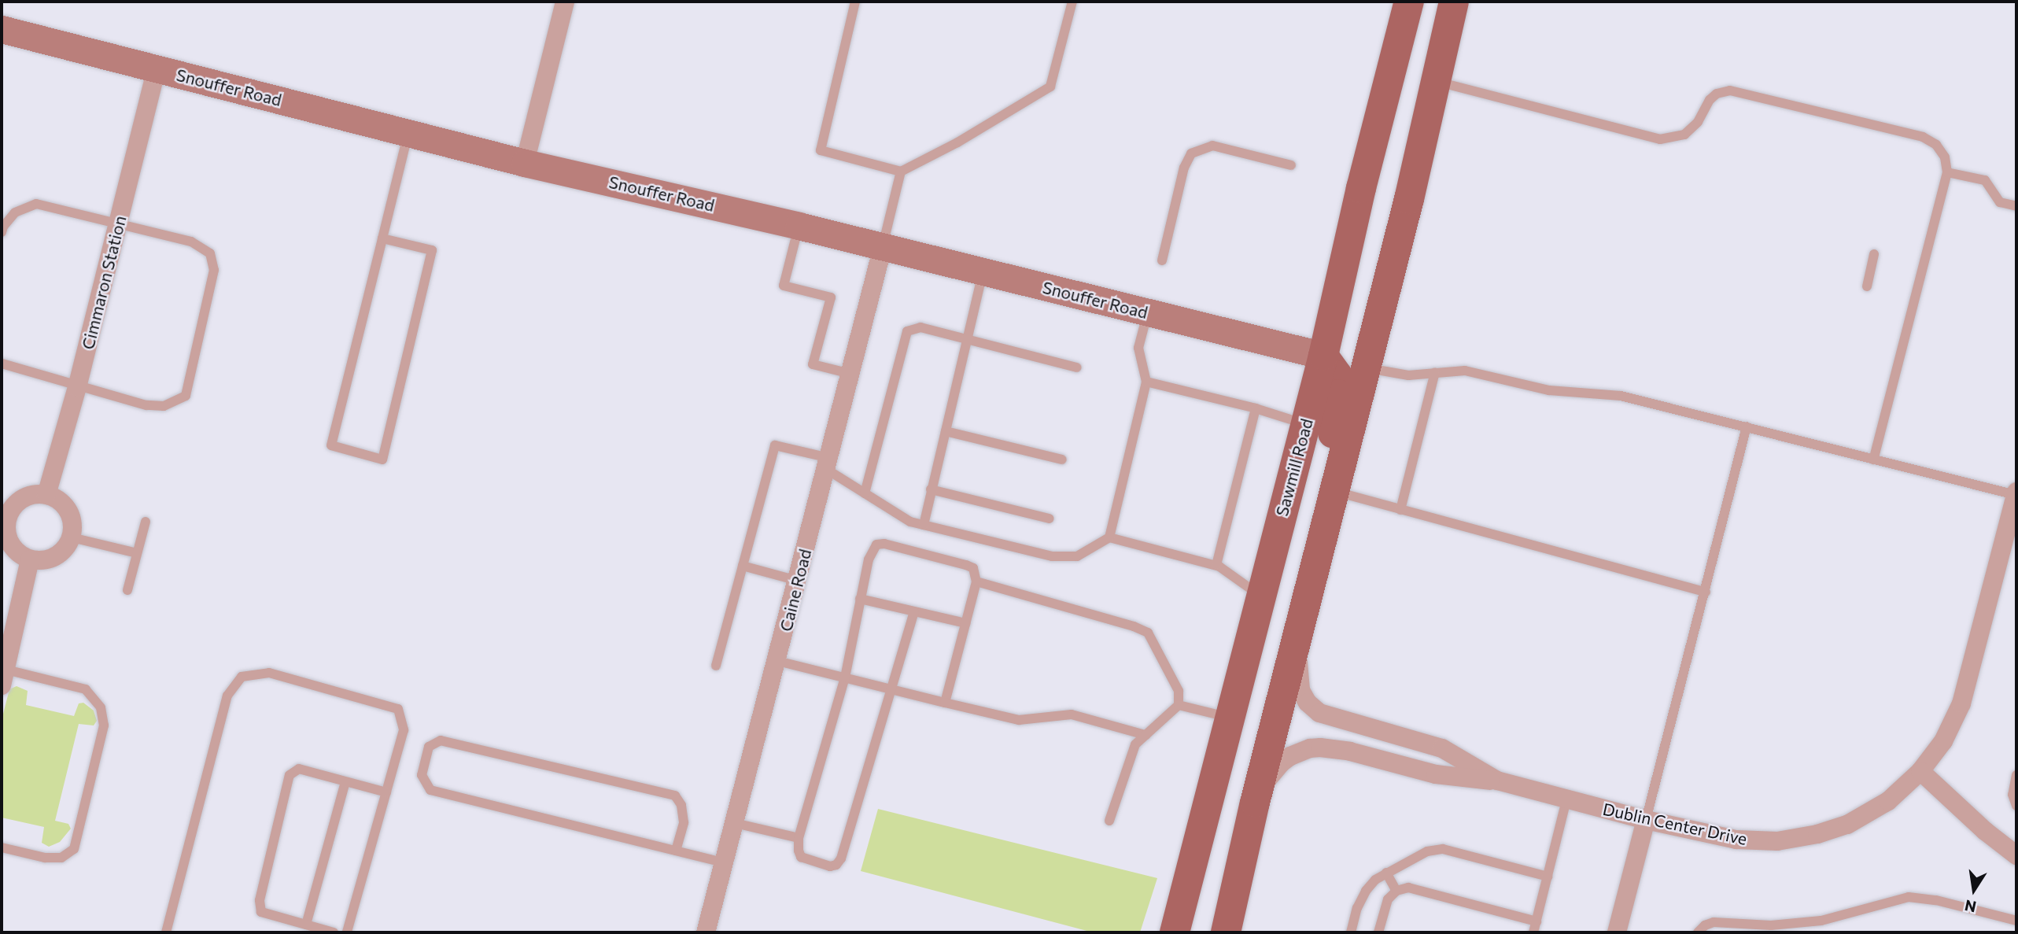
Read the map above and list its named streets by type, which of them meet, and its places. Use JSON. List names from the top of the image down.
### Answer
{
  "streets": {
    "main road": ["Snouffer Road", "Sawmill Road"],
    "street": ["Cimmaron Station", "Caine Road", "Dublin Center Drive"]
  },
  "crossings": [
    ["Snouffer Road", "Cimmaron Station"],
    ["Snouffer Road", "Sawmill Road"],
    ["Snouffer Road", "Caine Road"]
  ],
  "north": "bottom"
}
